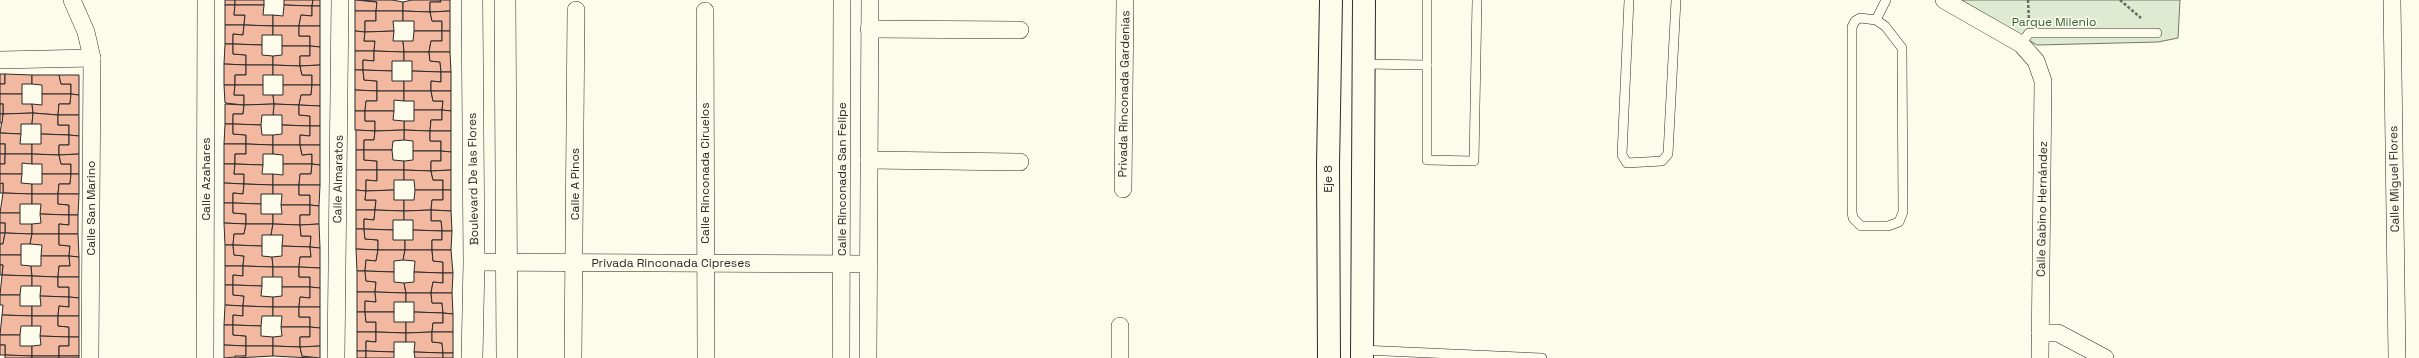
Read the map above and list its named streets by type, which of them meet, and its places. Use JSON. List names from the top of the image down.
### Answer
{
  "streets": {
    "main road": ["Eje 8"],
    "street": [
      "Privada Rinconada Gardenias",
      "Calle Rinconada Ciruelos",
      "Calle Azahares",
      "Calle Almaratos",
      "Boulevard De las Flores",
      "Calle Rinconada San Felipe",
      "Calle Miguel Flores",
      "Calle A Pinos",
      "Calle San Marino",
      "Calle Gabino Hernández",
      "Privada Rinconada Cipreses"
    ]
  },
  "crossings": [
    ["Calle Rinconada Ciruelos", "Privada Rinconada Cipreses"],
    ["Boulevard De las Flores", "Privada Rinconada Cipreses"],
    ["Calle Rinconada San Felipe", "Privada Rinconada Cipreses"],
    ["Calle A Pinos", "Privada Rinconada Cipreses"]
  ],
  "parks": ["Parque Milenio"]
}
